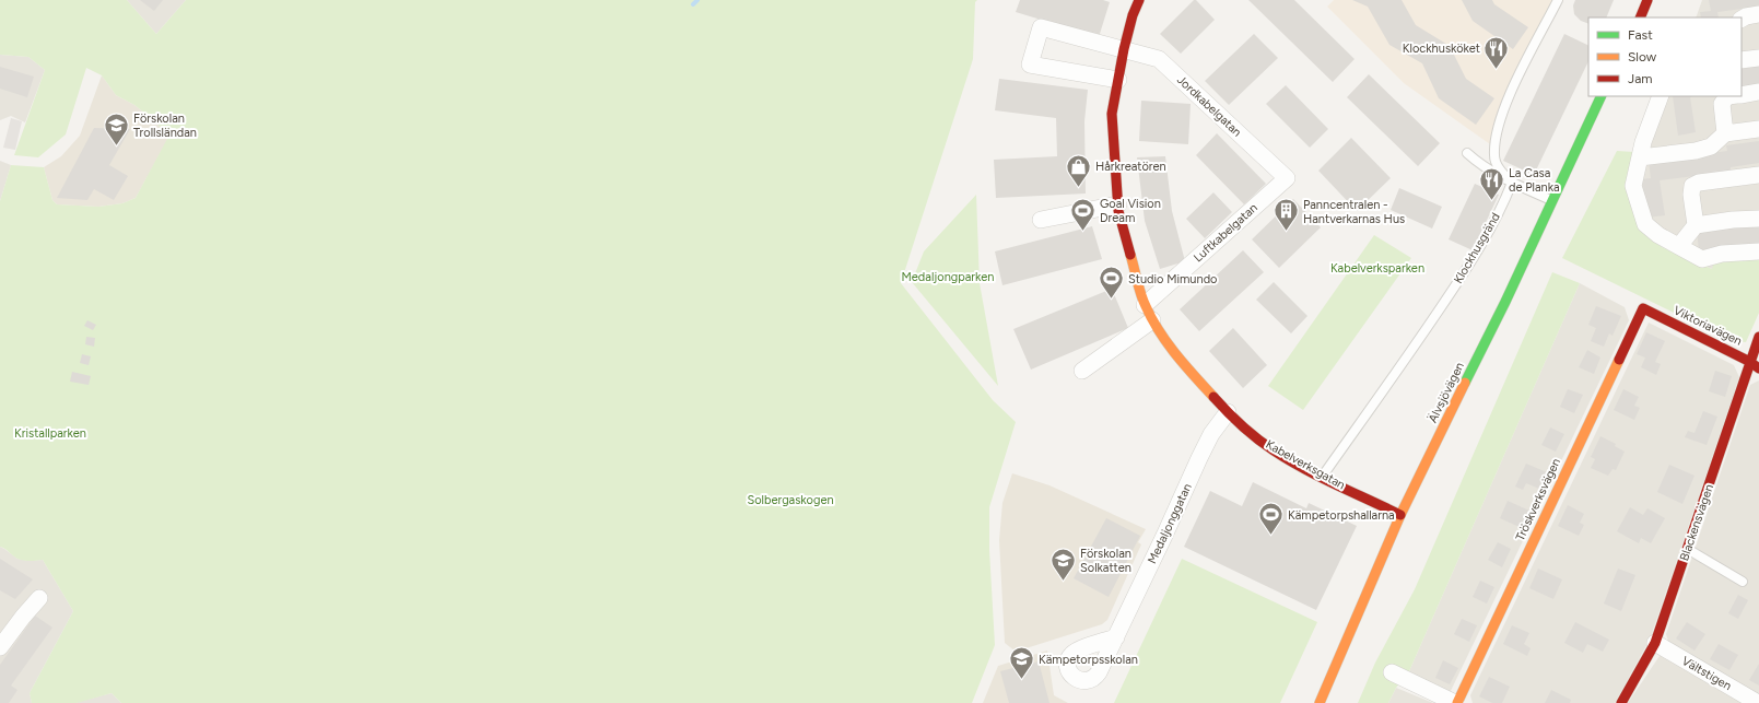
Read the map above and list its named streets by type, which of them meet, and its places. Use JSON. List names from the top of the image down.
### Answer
{
  "streets": {
    "street": [
      "Jordkabelgatan",
      "Luftkabelgatan",
      "Viktoriavägen",
      "Älvsjövägen",
      "Kabelverksgatan",
      "Tröskverksvägen",
      "Blackensvägen",
      "Medaljonggatan",
      "Vältstigen"
    ],
    "lane": ["Klockhusgränd"]
  },
  "crossings": [
    ["Jordkabelgatan", "Luftkabelgatan"],
    ["Jordkabelgatan", "Kabelverksgatan"],
    ["Luftkabelgatan", "Kabelverksgatan"],
    ["Klockhusgränd", "Kabelverksgatan"],
    ["Viktoriavägen", "Tröskverksvägen"],
    ["Viktoriavägen", "Blackensvägen"],
    ["Älvsjövägen", "Kabelverksgatan"],
    ["Kabelverksgatan", "Medaljonggatan"],
    ["Blackensvägen", "Vältstigen"]
  ],
  "parks": [
    "Kabelverksparken",
    "Medaljongparken",
    "Kristallparken",
    "Solbergaskogen"
  ],
  "places": {
    "restaurant": ["Klockhusköket", "La Casa de Planka"],
    "school or university": ["Förskolan Trollsländan", "Förskolan Solkatten", "Kämpetorpsskolan"],
    "shop": ["Hårkreatören"],
    "sports": ["Goal Vision Dream", "Studio Mimundo", "Kämpetorpshallarna"],
    "building": ["Panncentralen - Hantverkarnas Hus"]
  },
  "legend": ["Fast", "Slow", "Jam"]
}
